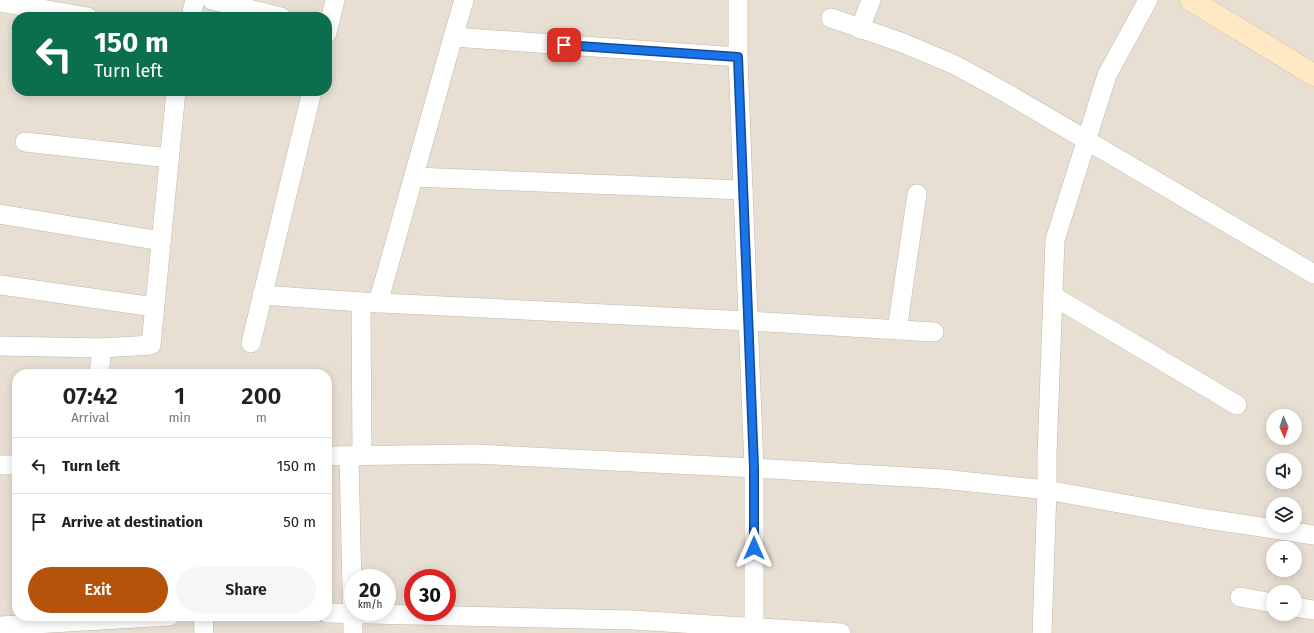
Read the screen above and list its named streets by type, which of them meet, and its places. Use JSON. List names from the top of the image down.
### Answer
{
  "north": "bottom",
  "page": {
    "turn": ["150 m", "Turn left"],
    "eta": [
      "07:42",
      "Arrival",
      "1",
      "min",
      "200",
      "m"
    ],
    "map_buttons": ["+", "−"],
    "list": [
      {
        "name": "Turn left",
        "value": "150 m"
      },
      {
        "name": "Arrive at destination",
        "value": "50 m"
      }
    ],
    "buttons": ["Exit", "Share"],
    "speed": "20 km/h",
    "limit": "30"
  }
}
